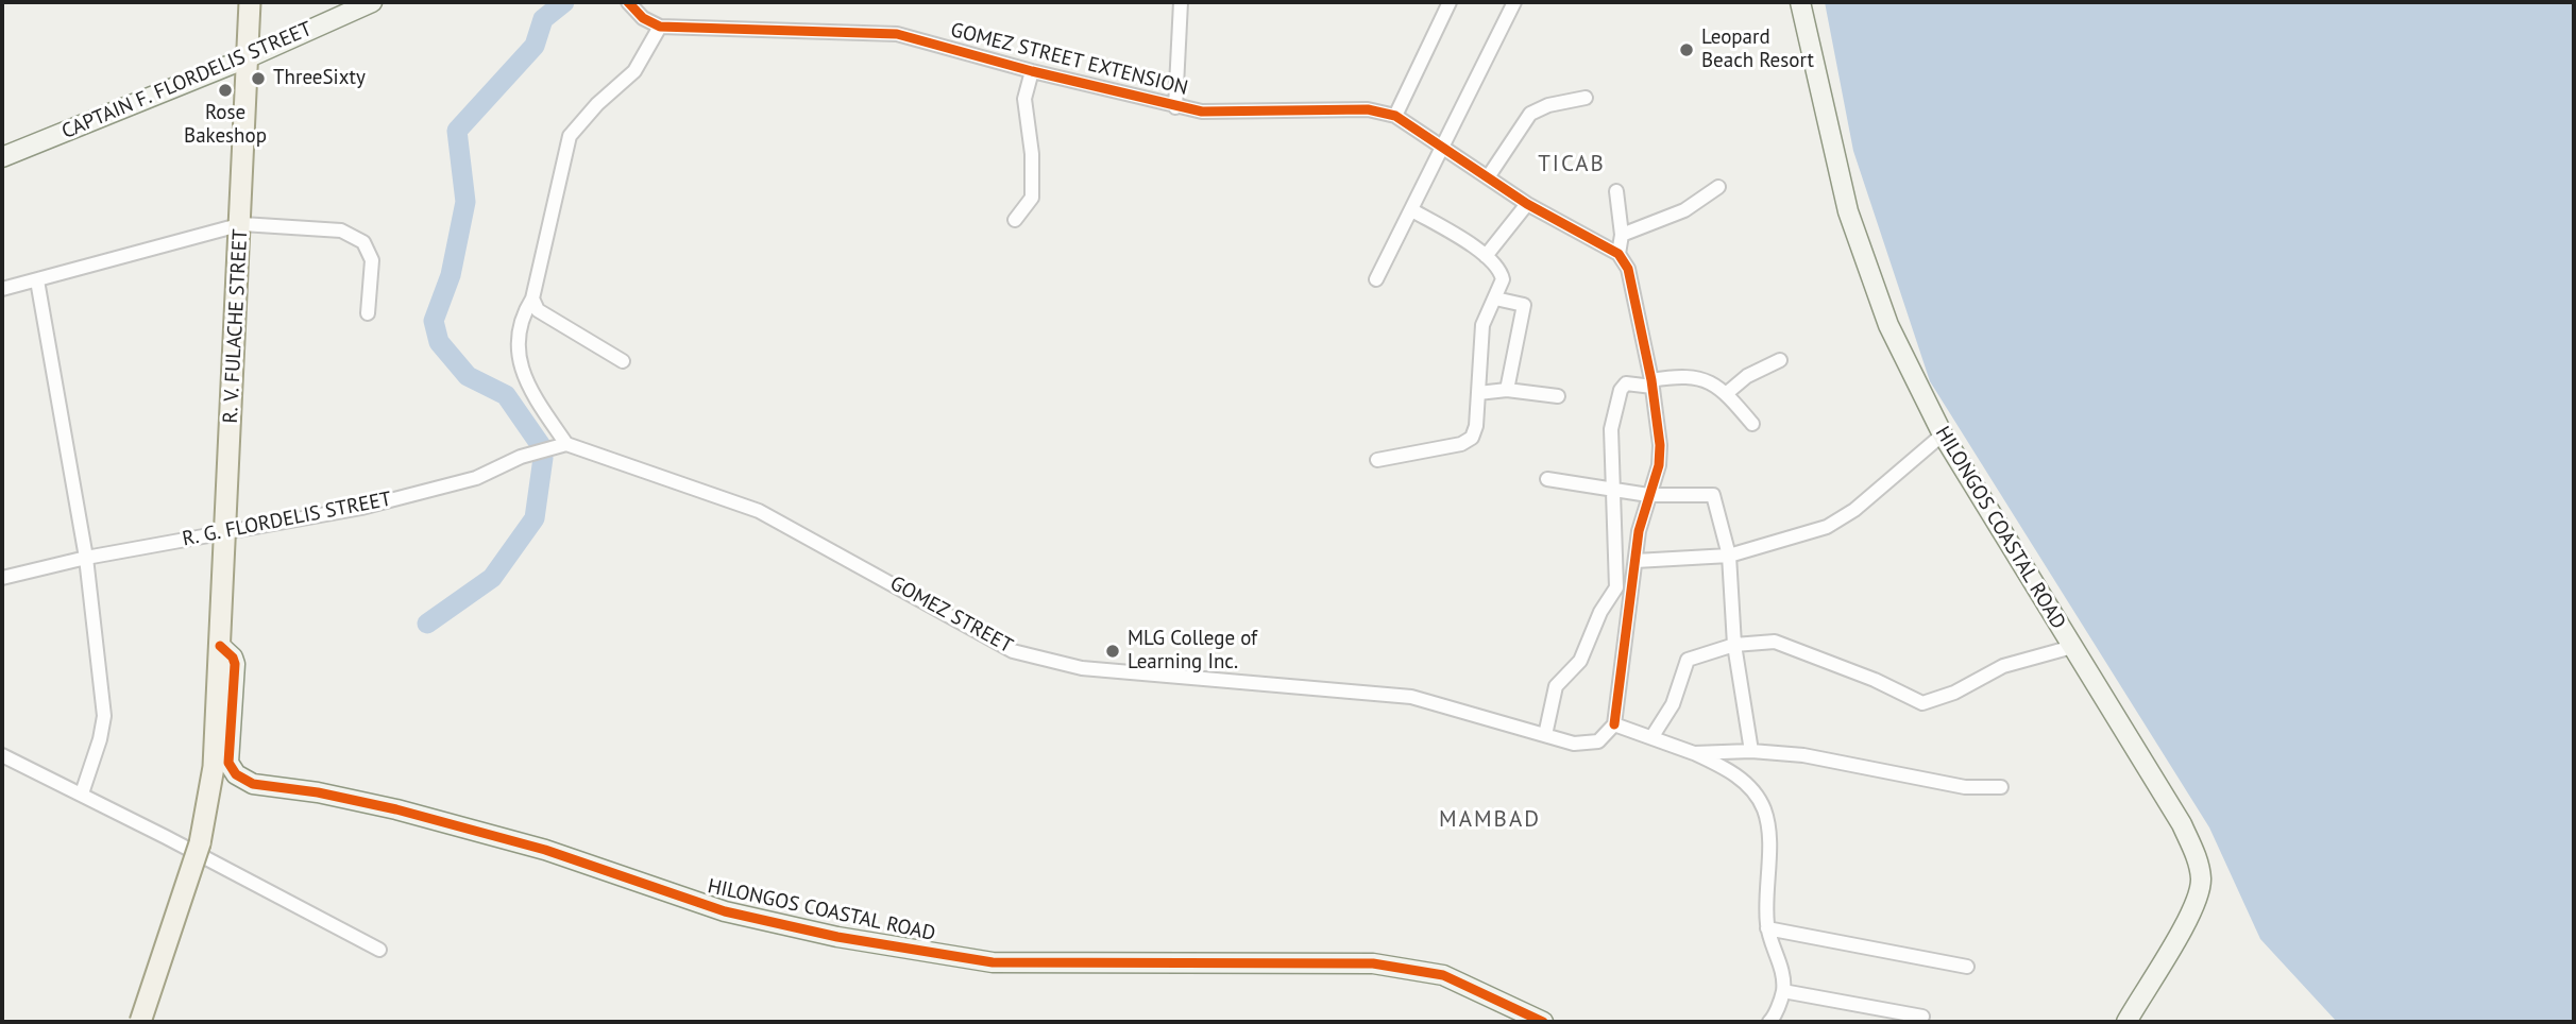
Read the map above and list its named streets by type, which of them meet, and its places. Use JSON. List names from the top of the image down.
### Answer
{
  "streets": {
    "main road": ["R. V. FULACHE STREET"],
    "street": [
      "GOMEZ STREET EXTENSION",
      "CAPTAIN F. FLORDELIS STREET",
      "R. G. FLORDELIS STREET",
      "HILONGOS COASTAL ROAD",
      "GOMEZ STREET"
    ]
  },
  "crossings": [
    ["CAPTAIN F. FLORDELIS STREET", "R. V. FULACHE STREET"],
    ["R. V. FULACHE STREET", "R. G. FLORDELIS STREET"],
    ["R. V. FULACHE STREET", "HILONGOS COASTAL ROAD"],
    ["R. G. FLORDELIS STREET", "GOMEZ STREET"]
  ],
  "districts": ["TICAB", "MAMBAD"],
  "places": [
    "Leopard Beach Resort",
    "ThreeSixty",
    "Rose Bakeshop",
    "MLG College of Learning Inc."
  ]
}
